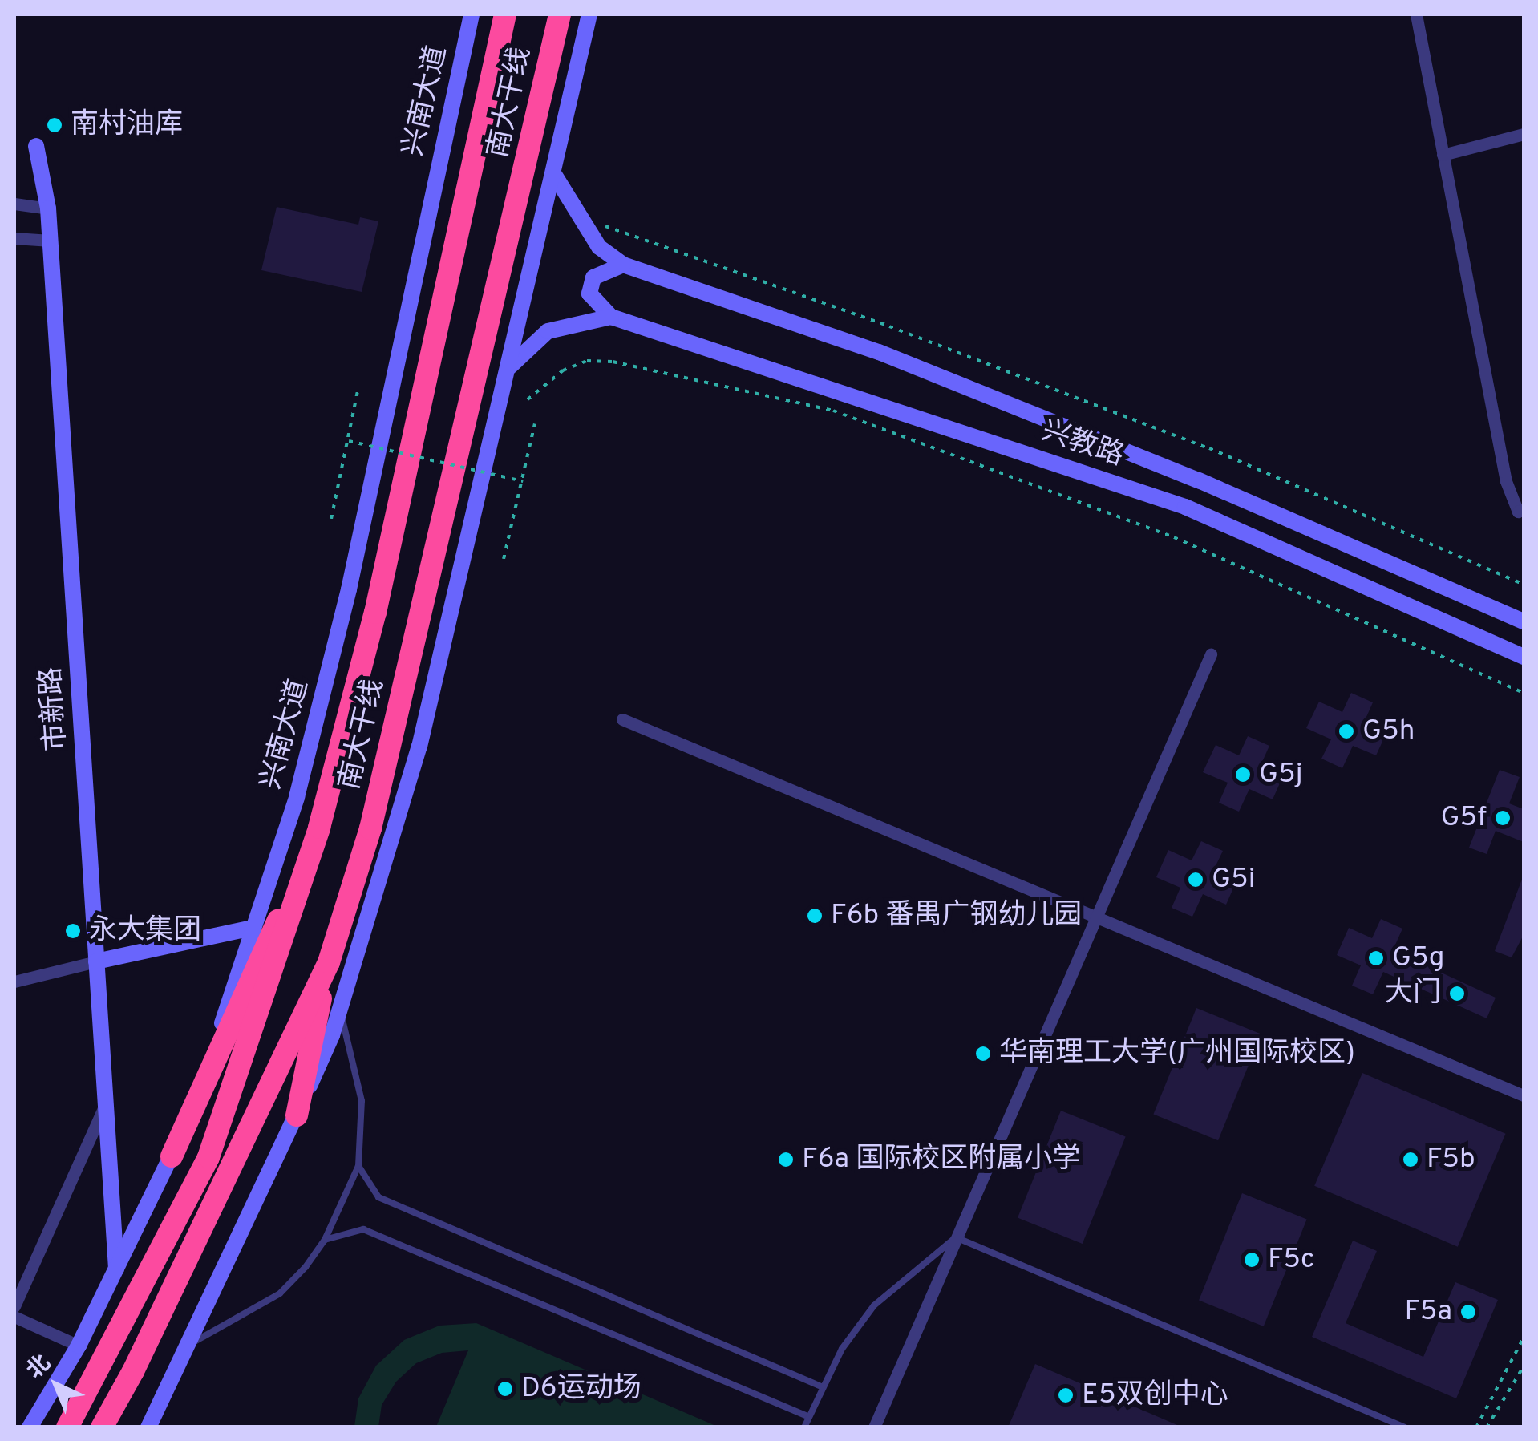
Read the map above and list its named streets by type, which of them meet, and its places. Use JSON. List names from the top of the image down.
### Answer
{
  "streets": {
    "highway": ["南大干线"],
    "street": ["兴南大道", "兴教路", "市新路"]
  },
  "crossings": [
    ["兴南大道", "市新路"]
  ],
  "places": [
    "南村油库",
    "G5h",
    "G5j",
    "G5f",
    "G5i",
    "F6b 番禺广钢幼儿园",
    "永大集团",
    "G5g",
    "大门",
    "华南理工大学(广州国际校区)",
    "F6a 国际校区附属小学",
    "F5b",
    "F5c",
    "F5a",
    "D6运动场",
    "E5双创中心"
  ],
  "north": "top left"
}
